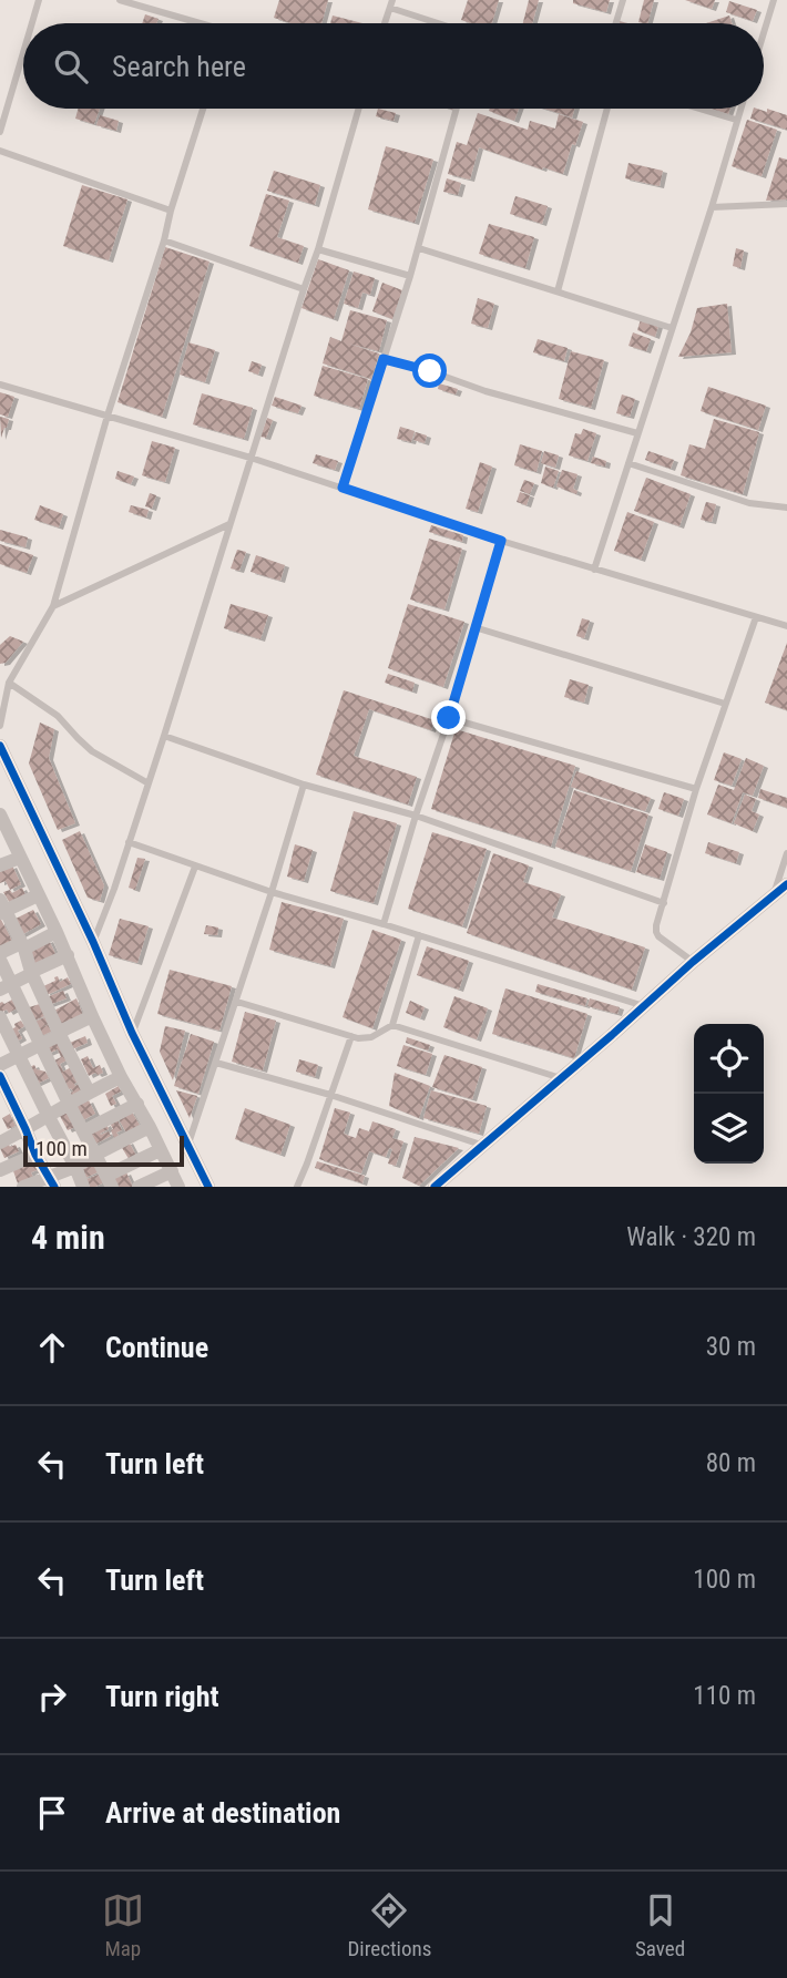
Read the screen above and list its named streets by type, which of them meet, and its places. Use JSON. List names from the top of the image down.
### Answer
{
  "scale_bar": "100 m",
  "page": {
    "search": "Search here",
    "scale": "100 m",
    "heading": ["4 min", "Walk · 320 m"],
    "list": [
      ["Continue", "30 m"],
      ["Turn left", "80 m"],
      ["Turn left", "100 m"],
      ["Turn right", "110 m"],
      "Arrive at destination"
    ],
    "nav": ["Map", "Directions", "Saved"]
  }
}
